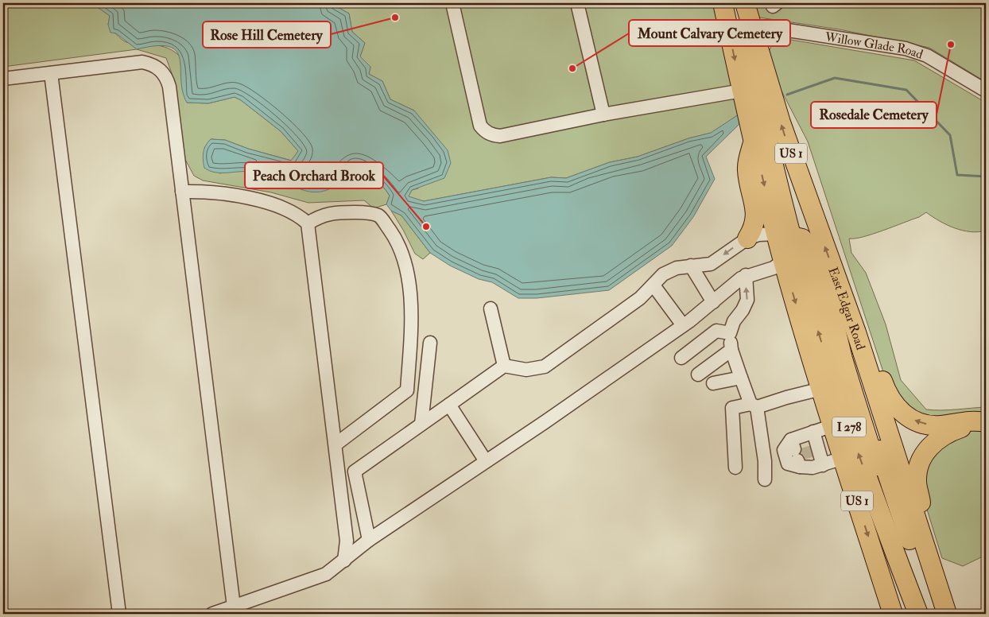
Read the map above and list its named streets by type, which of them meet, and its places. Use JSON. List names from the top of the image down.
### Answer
{
  "streets": {
    "highway": ["US 1", "East Edgar Road", "I 278"],
    "street": ["Willow Glade Road"]
  },
  "crossings": [
    ["Willow Glade Road", "East Edgar Road"],
    ["US 1", "I 278"]
  ],
  "places": [
    "Rose Hill Cemetery",
    "Rosedale Cemetery",
    "Mount Calvary Cemetery",
    "Peach Orchard Brook"
  ]
}
